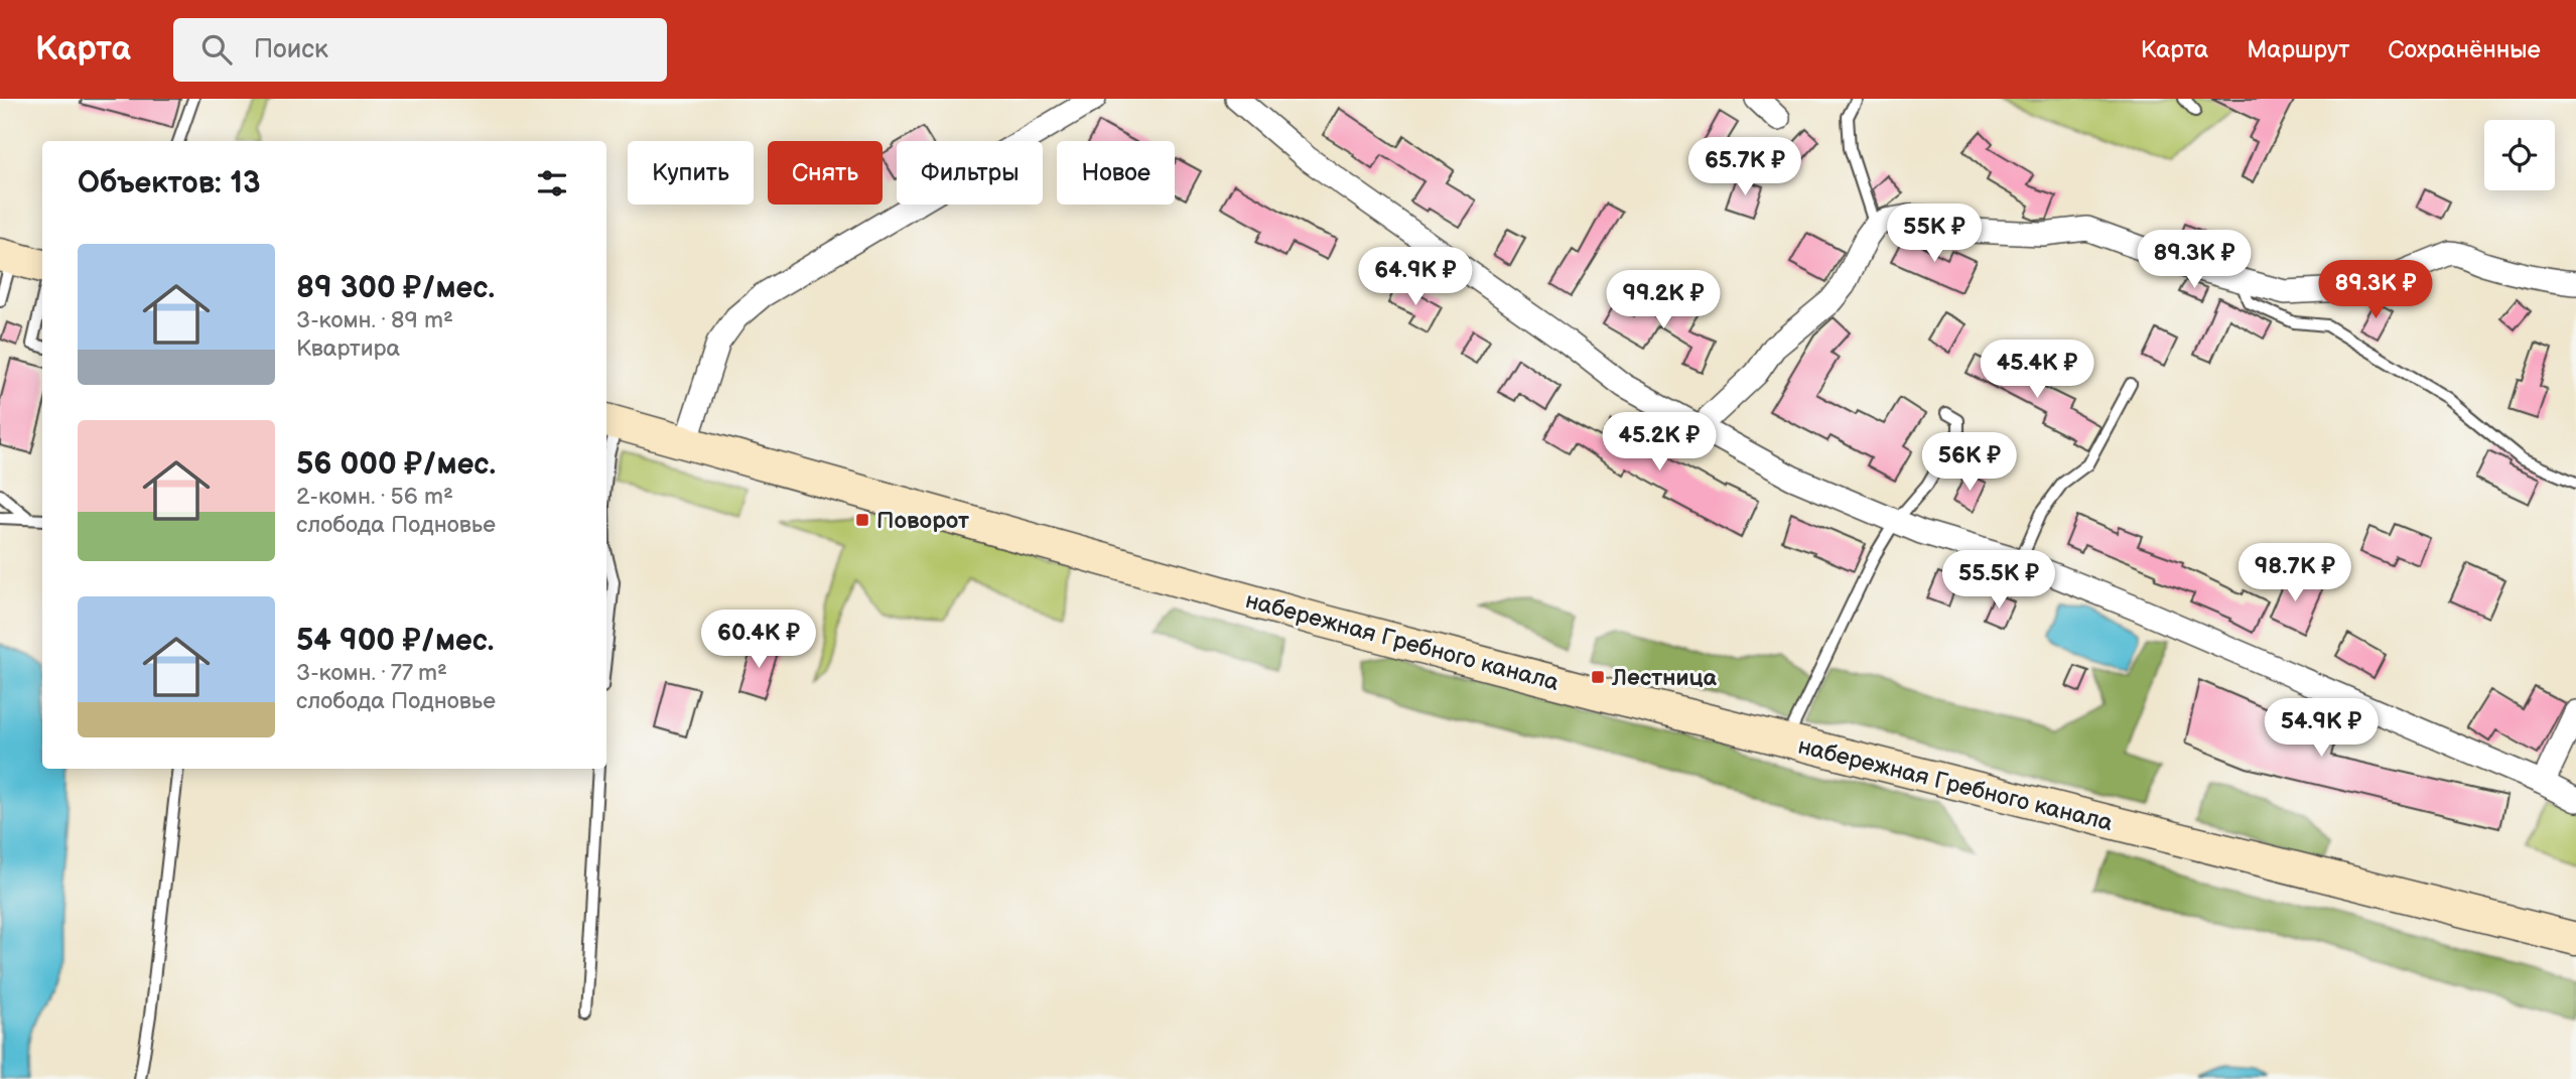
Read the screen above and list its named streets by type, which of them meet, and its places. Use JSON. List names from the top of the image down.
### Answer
{
  "streets": {
    "street": ["набережная Гребного канала"]
  },
  "places": {
    "transit": ["Поворот", "Лестница"]
  },
  "page": {
    "header": "Карта",
    "search": "Поиск",
    "nav": ["Карта", "Маршрут", "Сохранённые"],
    "price": [
      "65.7K ₽",
      "55K ₽",
      "89.3K ₽",
      "64.9K ₽",
      "89.3K ₽",
      "99.2K ₽",
      "45.4K ₽",
      "45.2K ₽",
      "56K ₽",
      "98.7K ₽",
      "55.5K ₽",
      "60.4K ₽",
      "54.9K ₽"
    ],
    "chip": [
      "Купить",
      "Снять",
      "Фильтры",
      "Новое"
    ],
    "heading": "Объектов: 13",
    "list": [
      {
        "name": "89 300 ₽/мес.",
        "note": "3-комн. · 89 m² · Квартира"
      },
      {
        "name": "56 000 ₽/мес.",
        "note": "2-комн. · 56 m² · слобода Подновье"
      },
      {
        "name": "54 900 ₽/мес.",
        "note": "3-комн. · 77 m² · слобода Подновье"
      }
    ]
  }
}
